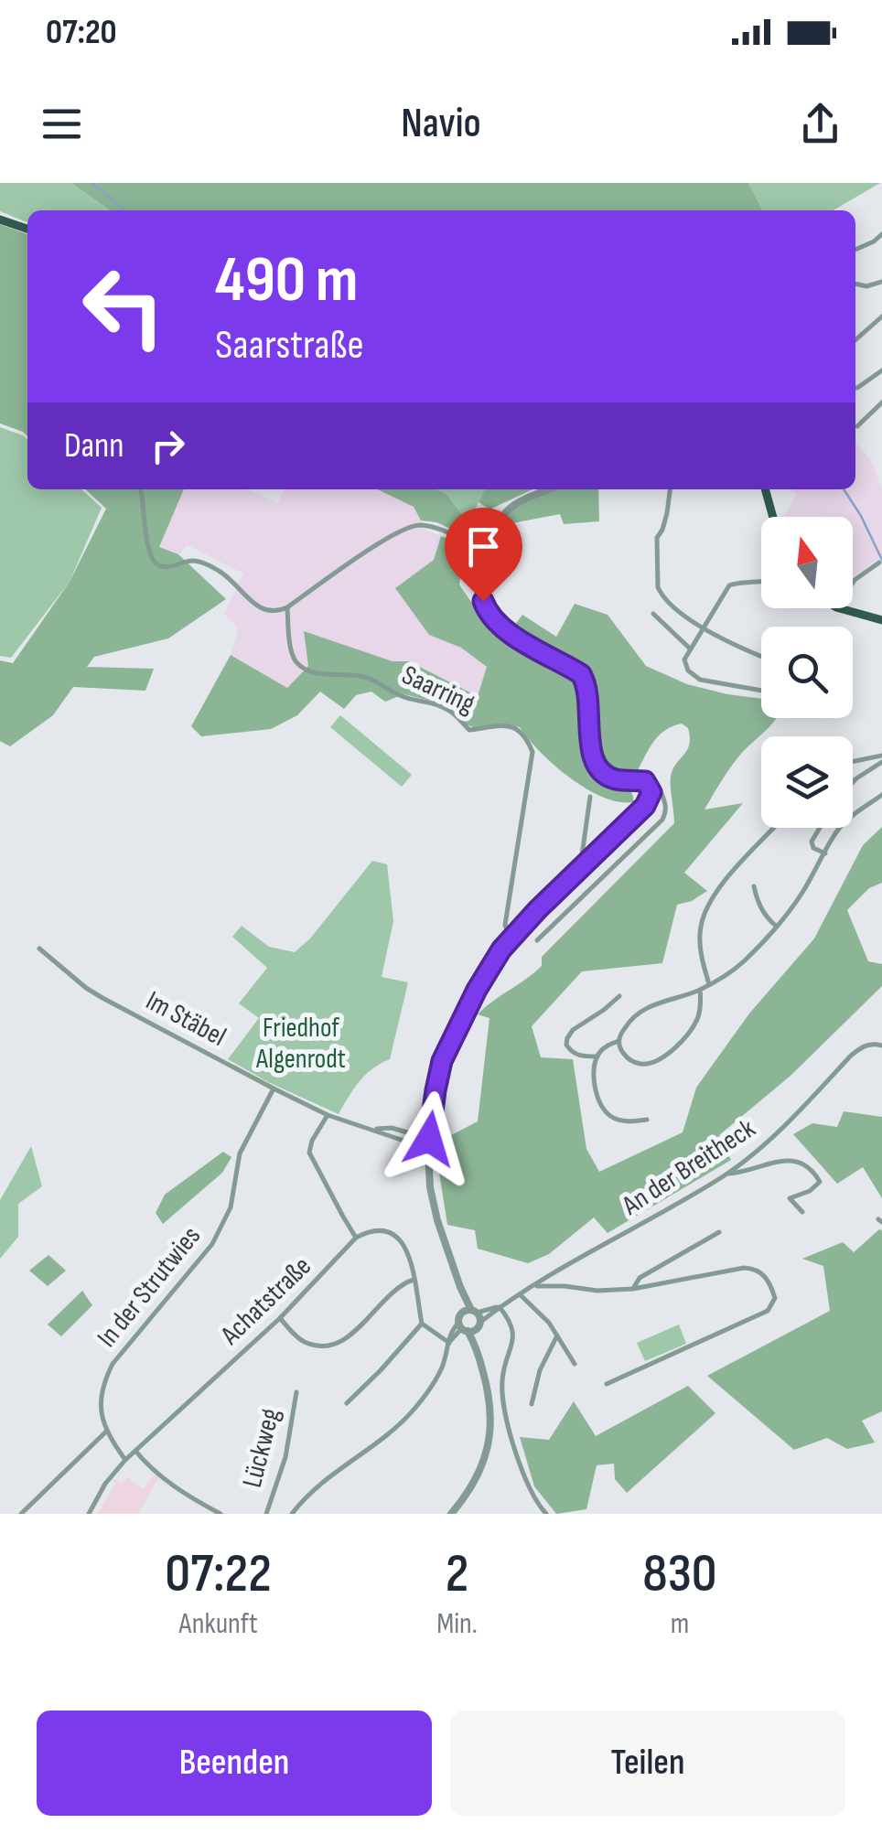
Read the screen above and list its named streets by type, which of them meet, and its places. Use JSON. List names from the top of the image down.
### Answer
{
  "streets": {
    "street": [
      "Saarring",
      "Im Stäbel",
      "An der Breitheck",
      "In der Strutwies",
      "Achatstraße",
      "Lückweg"
    ]
  },
  "crossings": [
    ["Im Stäbel", "In der Strutwies"],
    ["In der Strutwies", "Achatstraße"]
  ],
  "parks": ["Friedhof Algenrodt"],
  "north": "top",
  "page": {
    "status": "07:20",
    "header": "Navio",
    "turn": ["490 m", "Saarstraße"],
    "then": "Dann",
    "eta": [
      "07:22",
      "Ankunft",
      "2",
      "Min.",
      "830",
      "m"
    ],
    "buttons": ["Beenden", "Teilen"]
  }
}
